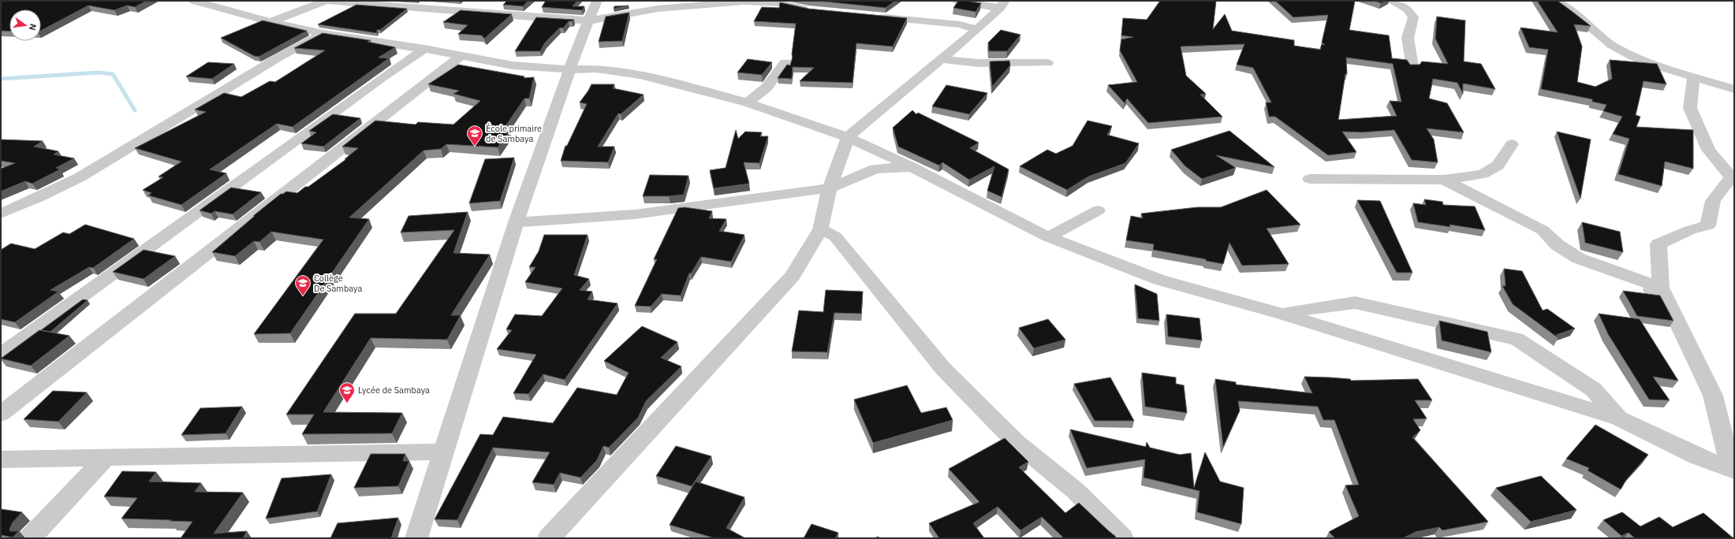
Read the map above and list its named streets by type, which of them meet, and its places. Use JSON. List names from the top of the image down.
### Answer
{
  "places": {
    "school or university": ["École primaire de Sambaya", "Collège De Sambaya", "Lycée de Sambaya"]
  },
  "north": "right"
}
